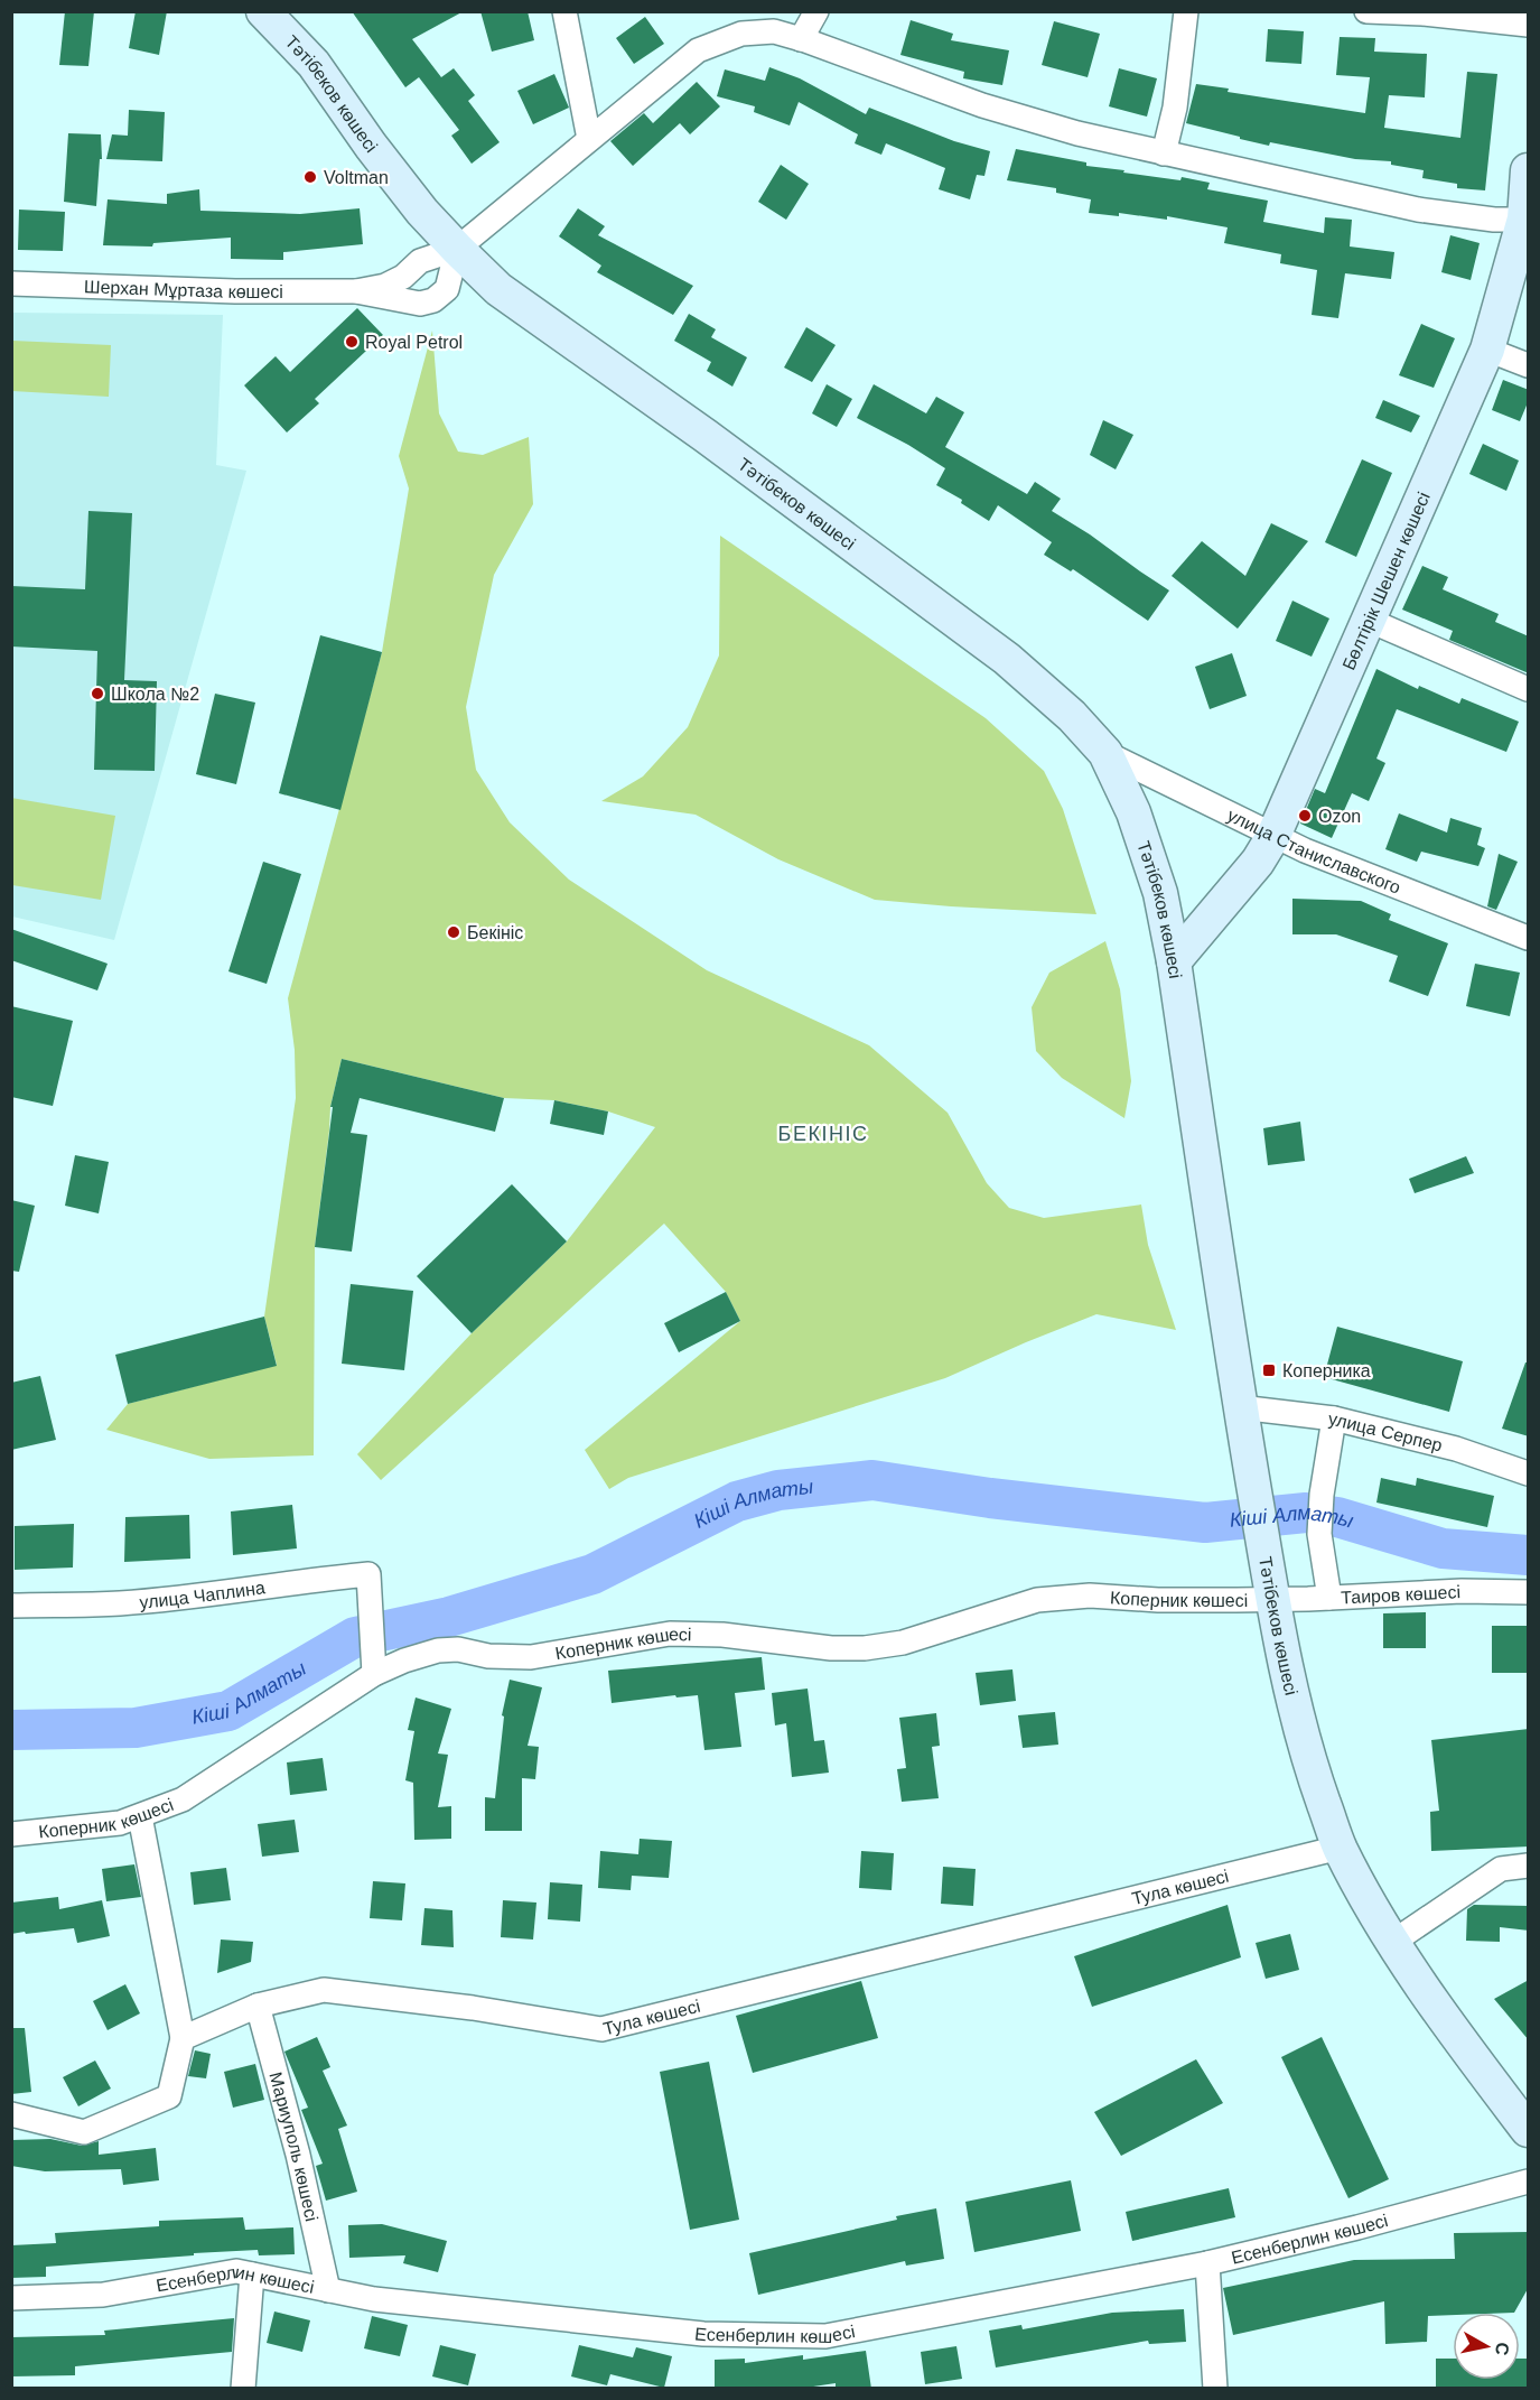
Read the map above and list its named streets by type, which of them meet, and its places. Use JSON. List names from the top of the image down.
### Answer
{
  "streets": {
    "main road": ["Тәтібеков көшесі", "Бөлтірік Шешен көшесі"],
    "street": [
      "Шерхан Мұртаза көшесі",
      "улица Станиславского",
      "улица Серпер",
      "улица Чаплина",
      "Таиров көшесі",
      "Коперник көшесі",
      "Тула көшесі",
      "Мариуполь көшесі",
      "Есенберлин көшесі"
    ]
  },
  "crossings": [
    ["Тәтібеков көшесі", "Бөлтірік Шешен көшесі"],
    ["Тәтібеков көшесі", "улица Станиславского"],
    ["Тәтібеков көшесі", "улица Серпер"],
    ["Тәтібеков көшесі", "Таиров көшесі"],
    ["Тәтібеков көшесі", "Коперник көшесі"],
    ["Тәтібеков көшесі", "Тула көшесі"],
    ["Бөлтірік Шешен көшесі", "улица Станиславского"],
    ["улица Чаплина", "Коперник көшесі"],
    ["Таиров көшесі", "Коперник көшесі"],
    ["Тула көшесі", "Мариуполь көшесі"],
    ["Мариуполь көшесі", "Есенберлин көшесі"]
  ],
  "districts": ["БЕКІНІС"],
  "water": ["Кіші Алматы"],
  "places": {
    "other": [
      "Voltman",
      "Royal Petrol",
      "Школа №2",
      "Ozon",
      "Бекініс"
    ],
    "transit": ["Коперника"]
  },
  "north": "right"
}
